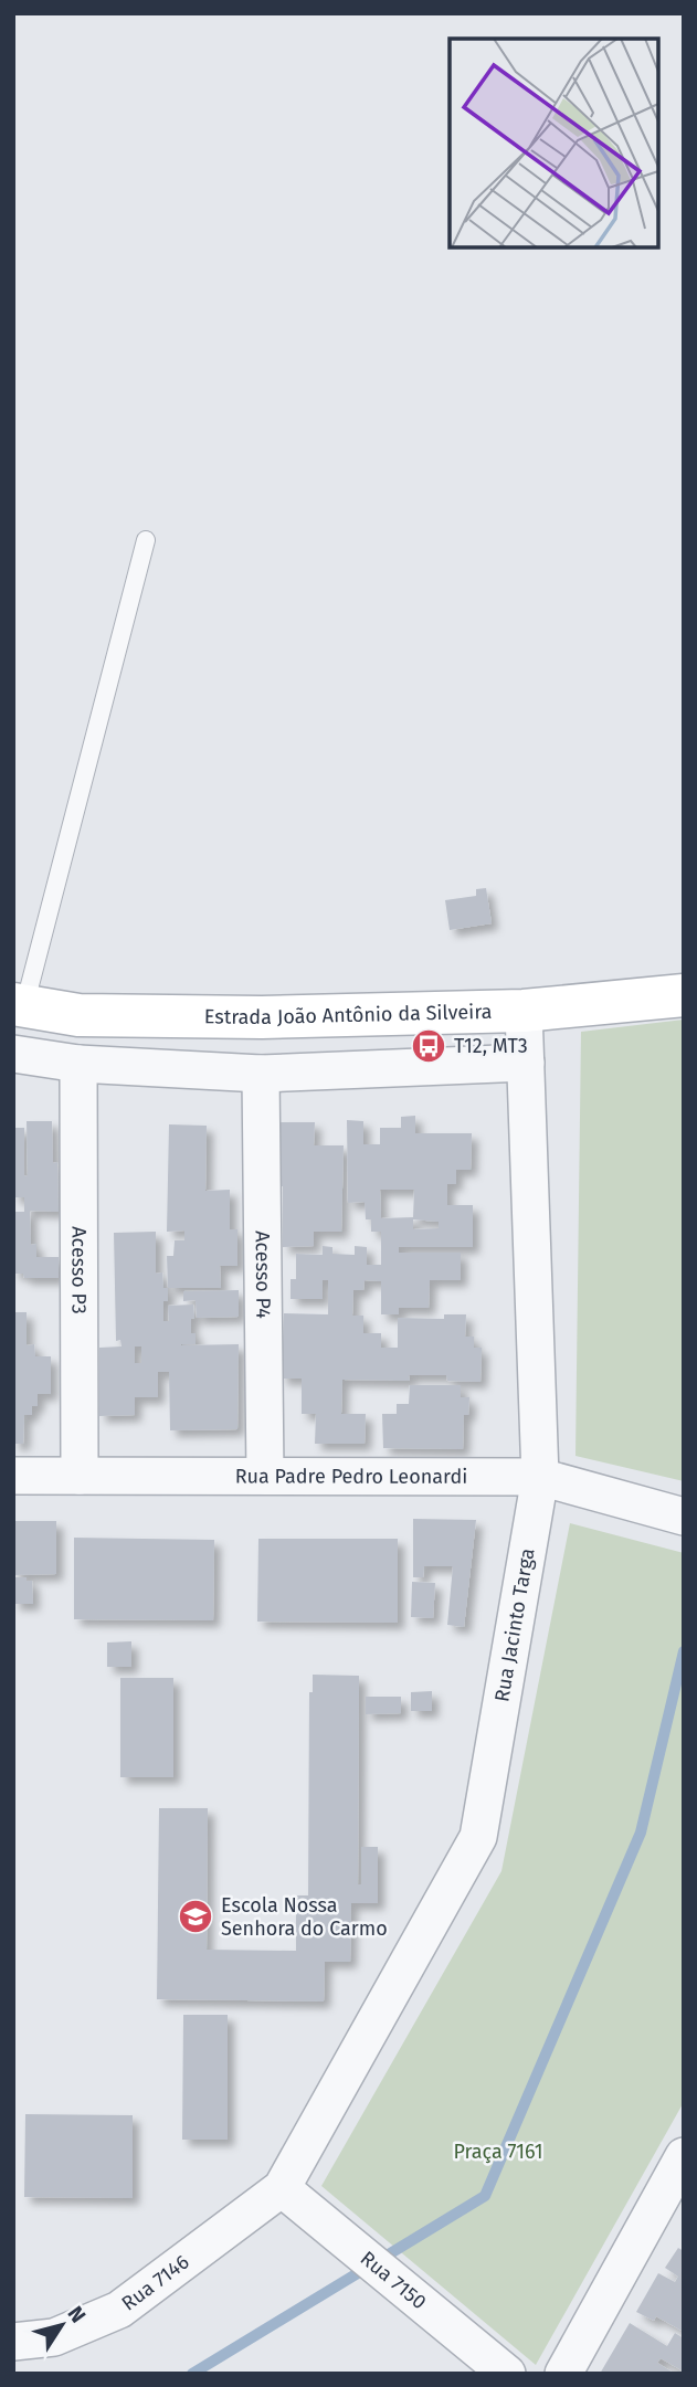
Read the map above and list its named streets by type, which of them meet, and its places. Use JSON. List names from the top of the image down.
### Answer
{
  "streets": {
    "main road": ["Estrada João Antônio da Silveira"],
    "street": [
      "Acesso P3",
      "Acesso P4",
      "Rua Padre Pedro Leonardi",
      "Rua Jacinto Targa",
      "Rua 7150",
      "Rua 7146"
    ]
  },
  "crossings": [
    ["Estrada João Antônio da Silveira", "Rua Jacinto Targa"],
    ["Acesso P3", "Rua Padre Pedro Leonardi"],
    ["Acesso P4", "Rua Padre Pedro Leonardi"],
    ["Rua Padre Pedro Leonardi", "Rua Jacinto Targa"],
    ["Rua Jacinto Targa", "Rua 7150"],
    ["Rua Jacinto Targa", "Rua 7146"],
    ["Rua 7150", "Rua 7146"]
  ],
  "parks": ["Praça 7161"],
  "places": {
    "bus stop": ["T12, MT3"],
    "school or university": ["Escola Nossa Senhora do Carmo"]
  },
  "north": "top right"
}
